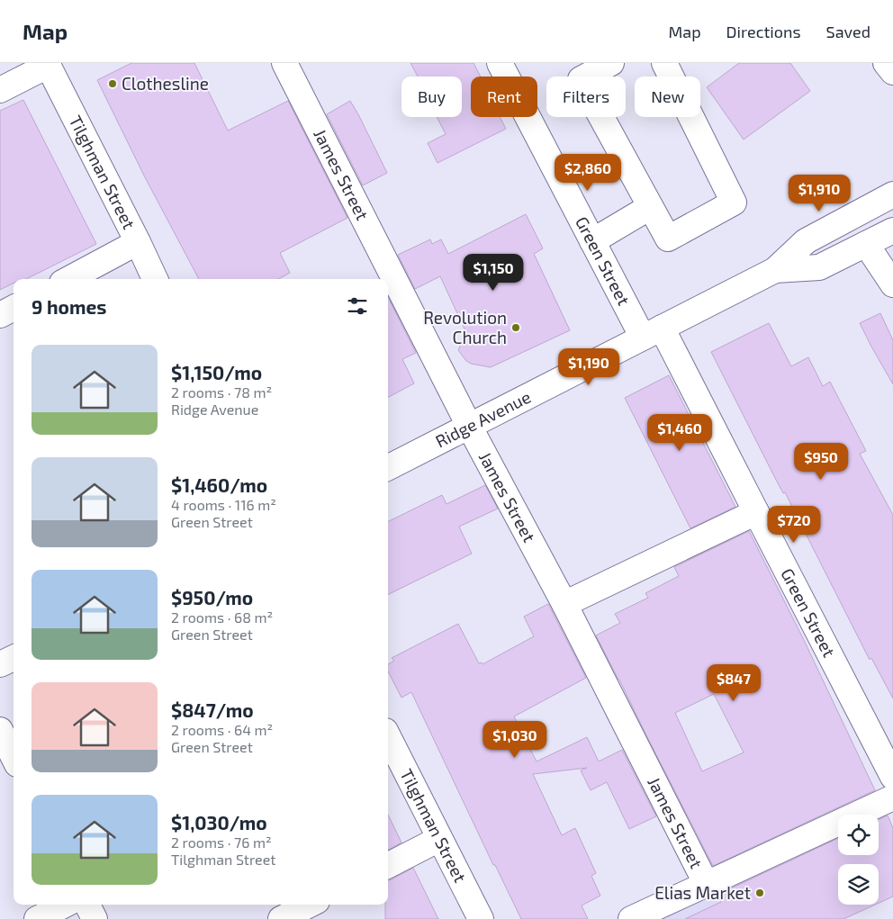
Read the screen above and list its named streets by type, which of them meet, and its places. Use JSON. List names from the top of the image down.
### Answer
{
  "streets": {
    "street": [
      "Tilghman Street",
      "James Street",
      "Green Street",
      "Ridge Avenue"
    ]
  },
  "crossings": [
    ["James Street", "Ridge Avenue"],
    ["Green Street", "Ridge Avenue"]
  ],
  "places": ["Clothesline", "Revolution Church", "Elias Market"],
  "page": {
    "header": "Map",
    "nav": ["Map", "Directions", "Saved"],
    "chip": [
      "Buy",
      "Rent",
      "Filters",
      "New"
    ],
    "price": [
      "$2,860",
      "$1,910",
      "$1,150",
      "$1,190",
      "$1,460",
      "$950",
      "$720",
      "$847",
      "$1,030"
    ],
    "heading": "9 homes",
    "list": [
      {
        "name": "$1,150/mo",
        "note": "2 rooms · 78 m² · Ridge Avenue"
      },
      {
        "name": "$1,460/mo",
        "note": "4 rooms · 116 m² · Green Street"
      },
      {
        "name": "$950/mo",
        "note": "2 rooms · 68 m² · Green Street"
      },
      {
        "name": "$847/mo",
        "note": "2 rooms · 64 m² · Green Street"
      },
      {
        "name": "$1,030/mo",
        "note": "2 rooms · 76 m² · Tilghman Street"
      }
    ]
  }
}
